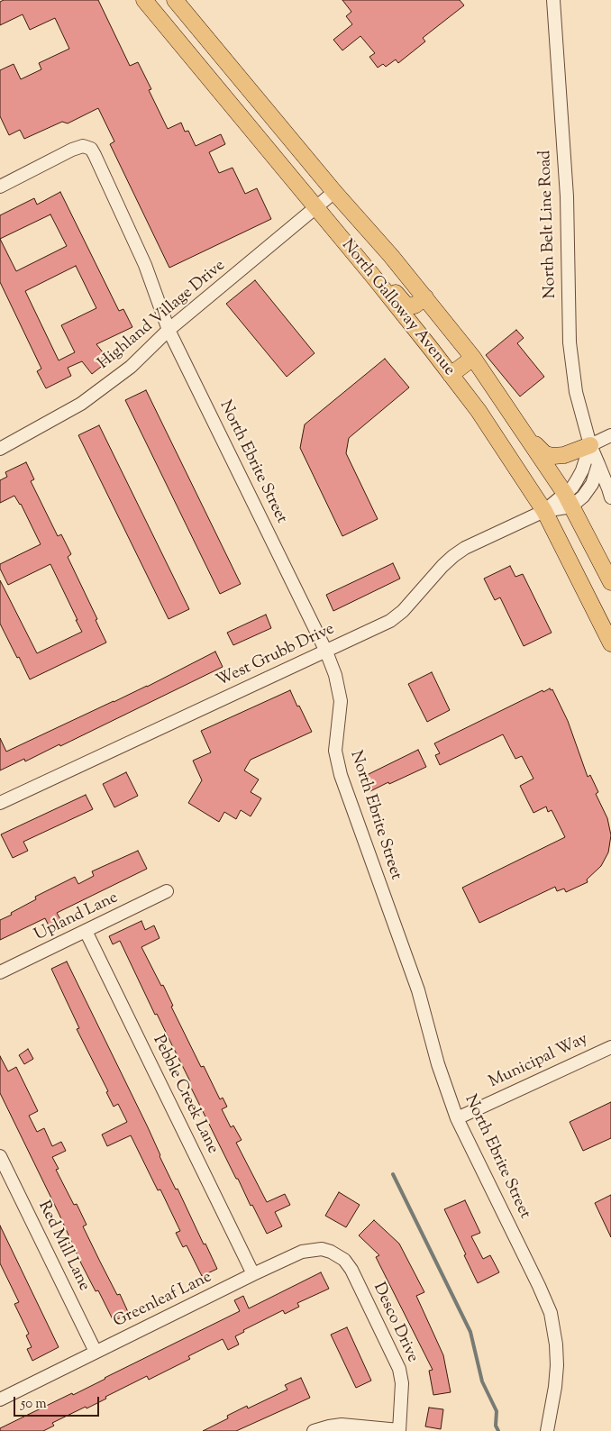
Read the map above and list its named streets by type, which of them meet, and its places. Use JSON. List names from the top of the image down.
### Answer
{
  "streets": {
    "main road": ["North Galloway Avenue"],
    "street": [
      "North Belt Line Road",
      "Highland Village Drive",
      "North Ebrite Street",
      "West Grubb Drive",
      "Upland Lane",
      "Municipal Way",
      "Pebble Creek Lane",
      "Red Mill Lane",
      "Greenleaf Lane",
      "Desco Drive"
    ]
  },
  "crossings": [
    ["North Galloway Avenue", "Highland Village Drive"],
    ["North Galloway Avenue", "West Grubb Drive"],
    ["Highland Village Drive", "North Ebrite Street"],
    ["North Ebrite Street", "West Grubb Drive"],
    ["North Ebrite Street", "Municipal Way"],
    ["Upland Lane", "Pebble Creek Lane"],
    ["Pebble Creek Lane", "Greenleaf Lane"],
    ["Red Mill Lane", "Greenleaf Lane"],
    ["Greenleaf Lane", "Desco Drive"]
  ],
  "scale_bar": "50 m"
}
